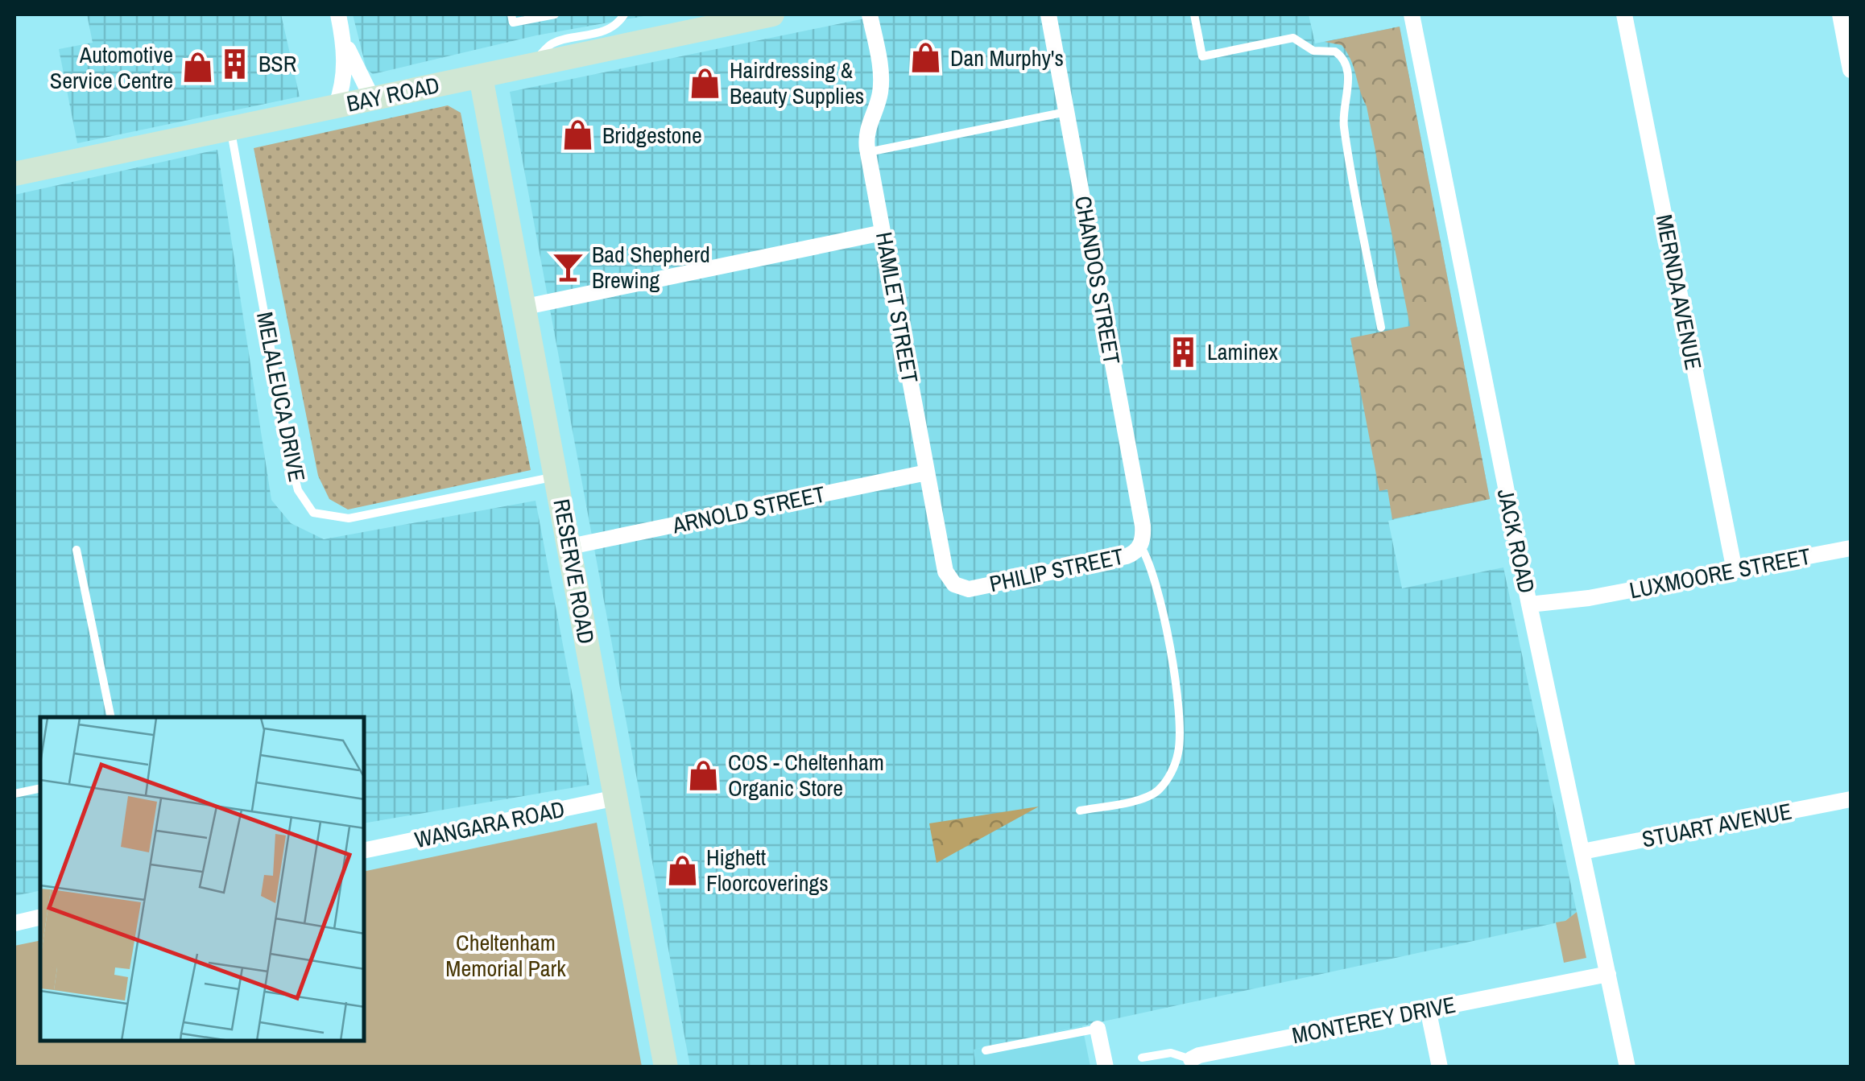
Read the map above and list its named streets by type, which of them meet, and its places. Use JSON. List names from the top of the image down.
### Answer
{
  "streets": {
    "street": [
      "BAY ROAD",
      "CHANDOS STREET",
      "MERNDA AVENUE",
      "HAMLET STREET",
      "ARNOLD STREET",
      "JACK ROAD",
      "PHILIP STREET",
      "RESERVE ROAD",
      "LUXMOORE STREET",
      "WANGARA ROAD",
      "STUART AVENUE",
      "MONTEREY DRIVE"
    ],
    "lane": ["MELALEUCA DRIVE"]
  },
  "crossings": [
    ["BAY ROAD", "MELALEUCA DRIVE"],
    ["BAY ROAD", "RESERVE ROAD"],
    ["CHANDOS STREET", "PHILIP STREET"],
    ["MERNDA AVENUE", "LUXMOORE STREET"],
    ["HAMLET STREET", "ARNOLD STREET"],
    ["HAMLET STREET", "PHILIP STREET"],
    ["MELALEUCA DRIVE", "RESERVE ROAD"],
    ["ARNOLD STREET", "RESERVE ROAD"],
    ["JACK ROAD", "LUXMOORE STREET"],
    ["JACK ROAD", "STUART AVENUE"],
    ["JACK ROAD", "MONTEREY DRIVE"],
    ["RESERVE ROAD", "WANGARA ROAD"]
  ],
  "parks": ["Cheltenham Memorial Park"],
  "places": {
    "shop": [
      "Dan Murphy's",
      "Automotive Service Centre",
      "Hairdressing & Beauty Supplies",
      "Bridgestone",
      "COS - Cheltenham Organic Store",
      "Highett Floorcoverings"
    ],
    "building": ["BSR", "Laminex"],
    "bar": ["Bad Shepherd Brewing"]
  }
}
